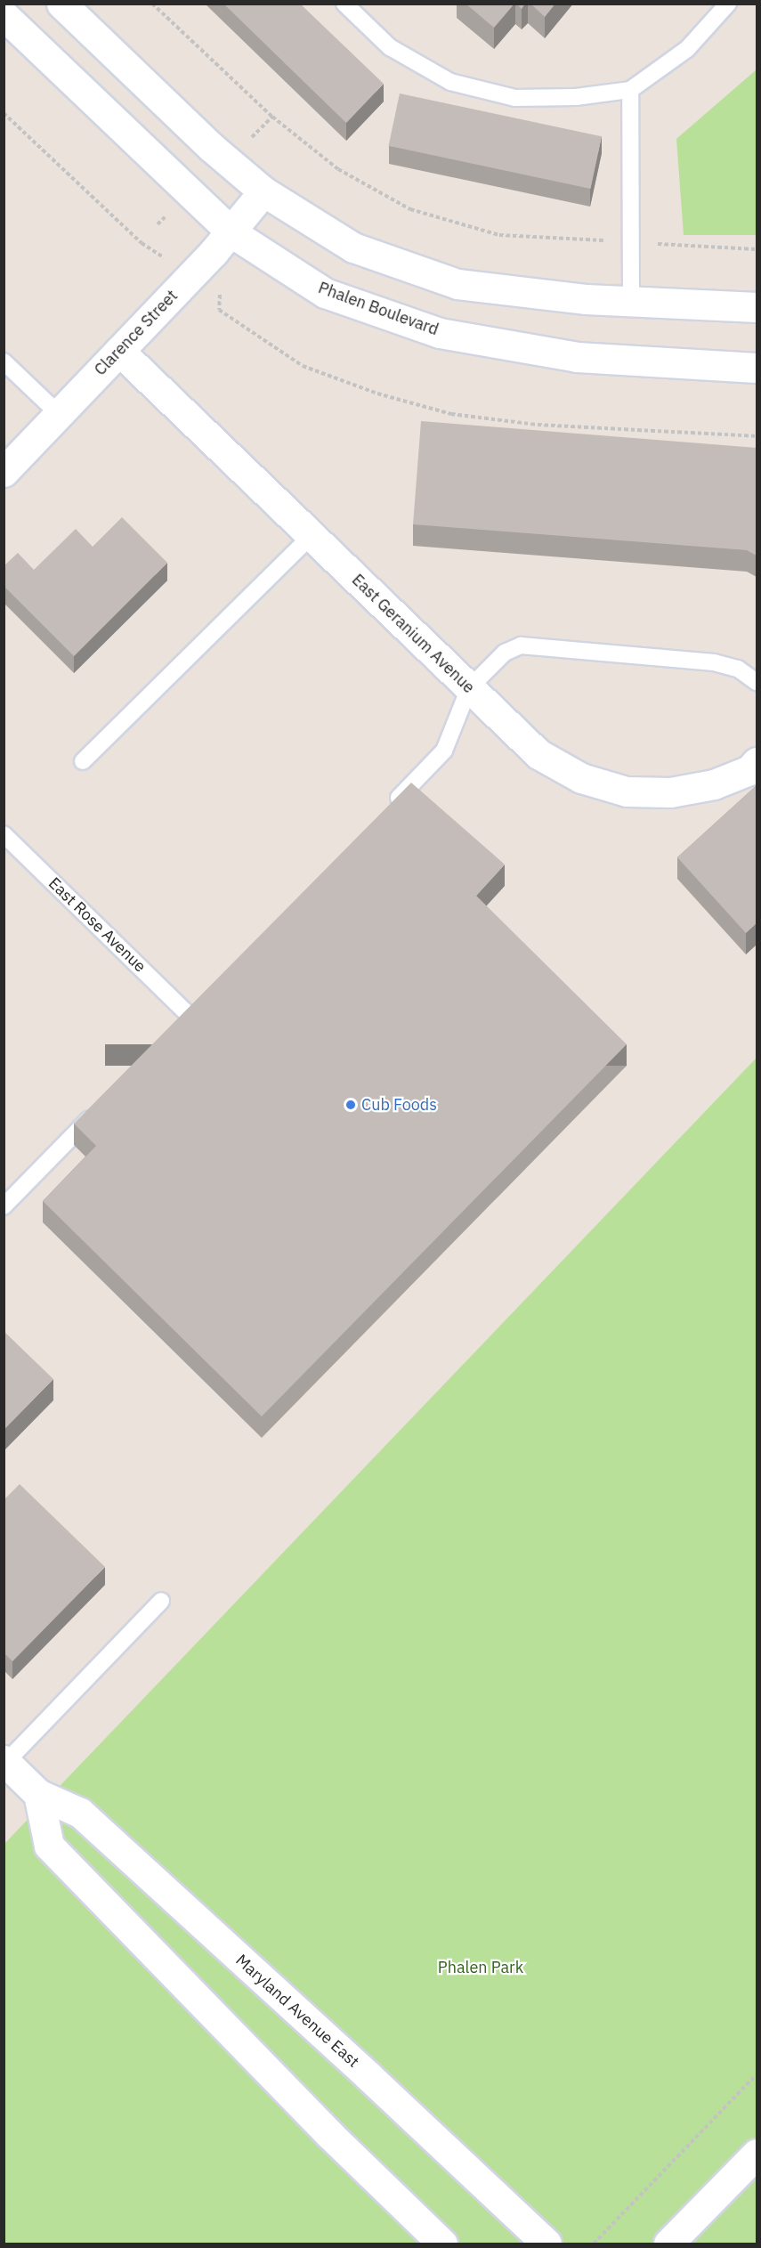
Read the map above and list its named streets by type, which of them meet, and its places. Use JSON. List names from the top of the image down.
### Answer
{
  "streets": {
    "main road": [
      "Phalen Boulevard",
      "Clarence Street",
      "East Geranium Avenue",
      "Maryland Avenue East"
    ],
    "lane": ["East Rose Avenue"]
  },
  "crossings": [
    ["Phalen Boulevard", "Clarence Street"],
    ["Clarence Street", "East Geranium Avenue"]
  ],
  "parks": ["Phalen Park"],
  "places": ["Cub Foods"]
}
